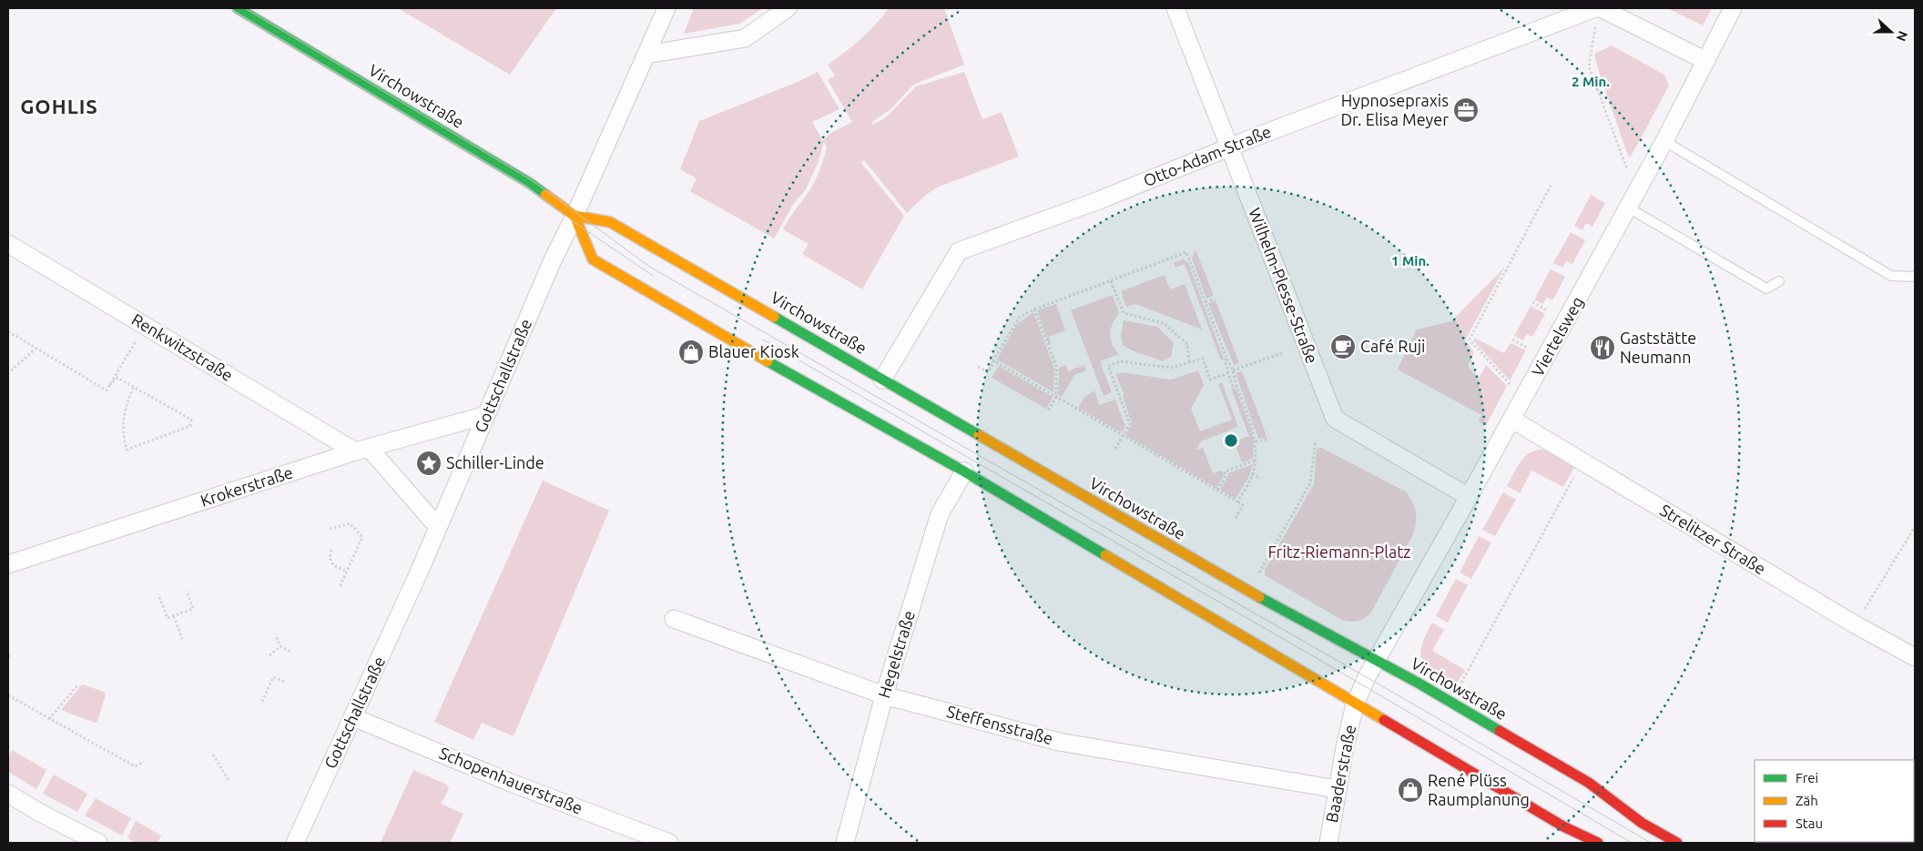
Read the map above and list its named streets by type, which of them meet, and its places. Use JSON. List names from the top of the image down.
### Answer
{
  "streets": {
    "main road": ["Virchowstraße"],
    "street": [
      "Otto-Adam-Straße",
      "Wilhelm-Plesse-Straße",
      "Viertelsweg",
      "Renkwitzstraße",
      "Gottschallstraße",
      "Krokerstraße",
      "Strelitzer Straße",
      "Hegelstraße",
      "Steffensstraße",
      "Baaderstraße",
      "Schopenhauerstraße"
    ]
  },
  "crossings": [
    ["Virchowstraße", "Otto-Adam-Straße"],
    ["Virchowstraße", "Viertelsweg"],
    ["Virchowstraße", "Gottschallstraße"],
    ["Virchowstraße", "Baaderstraße"],
    ["Otto-Adam-Straße", "Wilhelm-Plesse-Straße"],
    ["Wilhelm-Plesse-Straße", "Viertelsweg"],
    ["Viertelsweg", "Strelitzer Straße"],
    ["Viertelsweg", "Baaderstraße"],
    ["Renkwitzstraße", "Gottschallstraße"],
    ["Renkwitzstraße", "Krokerstraße"],
    ["Gottschallstraße", "Krokerstraße"],
    ["Gottschallstraße", "Schopenhauerstraße"],
    ["Hegelstraße", "Steffensstraße"],
    ["Steffensstraße", "Baaderstraße"]
  ],
  "districts": ["GOHLIS"],
  "parks": ["Fritz-Riemann-Platz"],
  "places": {
    "office": ["Hypnosepraxis Dr. Elisa Meyer"],
    "cafe": ["Café Ruji"],
    "restaurant": ["Gaststätte Neumann"],
    "shop": ["Blauer Kiosk", "René Plüss Raumplanung"],
    "place": ["Schiller-Linde"]
  },
  "legend": ["Frei", "Zäh", "Stau"],
  "north": "right",
  "rings": ["2 Min.", "1 Min."]
}
